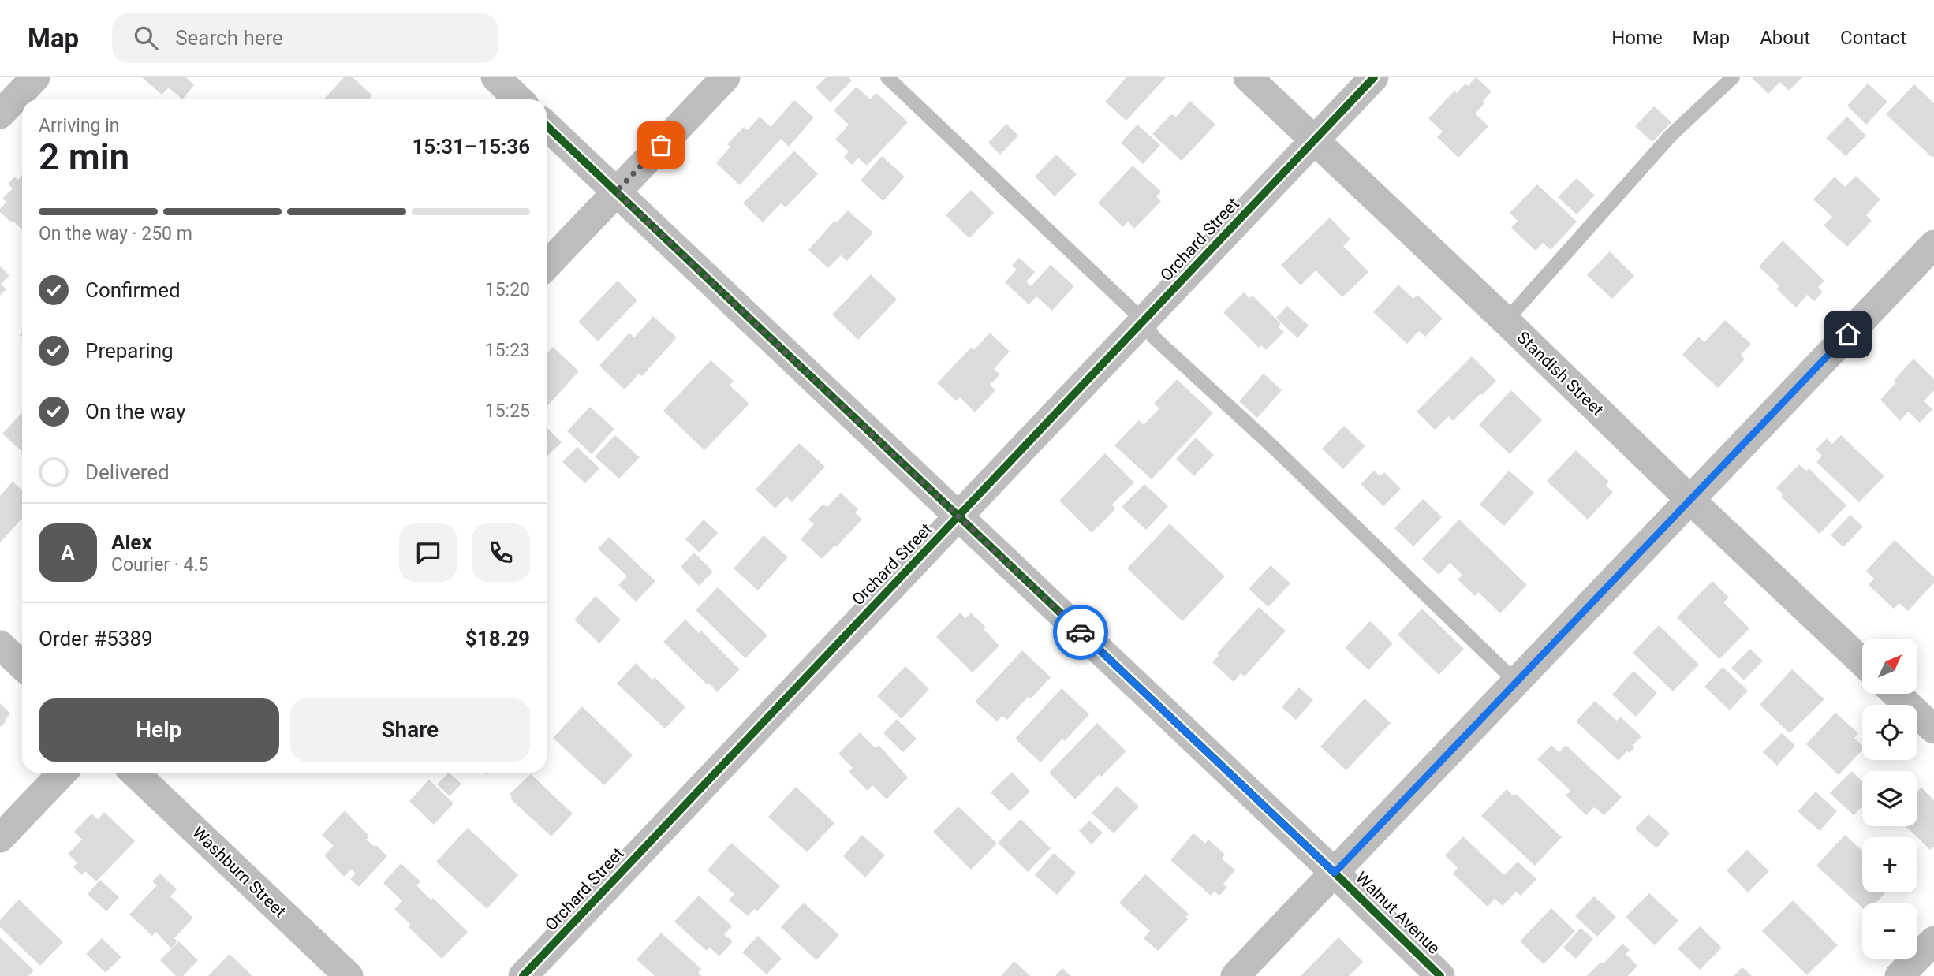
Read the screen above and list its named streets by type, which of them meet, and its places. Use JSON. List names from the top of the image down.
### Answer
{
  "streets": {
    "street": [
      "Orchard Street",
      "Standish Street",
      "Washburn Street",
      "Walnut Avenue"
    ]
  },
  "crossings": [
    ["Orchard Street", "Standish Street"],
    ["Orchard Street", "Walnut Avenue"]
  ],
  "north": "top right",
  "page": {
    "header": "Map",
    "search": "Search here",
    "nav": [
      "Home",
      "Map",
      "About",
      "Contact"
    ],
    "heading": ["2 min", "Arriving in", "15:31–15:36"],
    "panel": [
      "Alex",
      "Courier · 4.5",
      "Order #5389",
      "$18.29"
    ],
    "bar": "On the way · 250 m",
    "list": [
      ["Confirmed", "15:20"],
      ["Preparing", "15:23"],
      ["On the way", "15:25"],
      "Delivered"
    ],
    "round": "A",
    "map_buttons": ["+", "−"],
    "buttons": ["Help", "Share"]
  }
}
